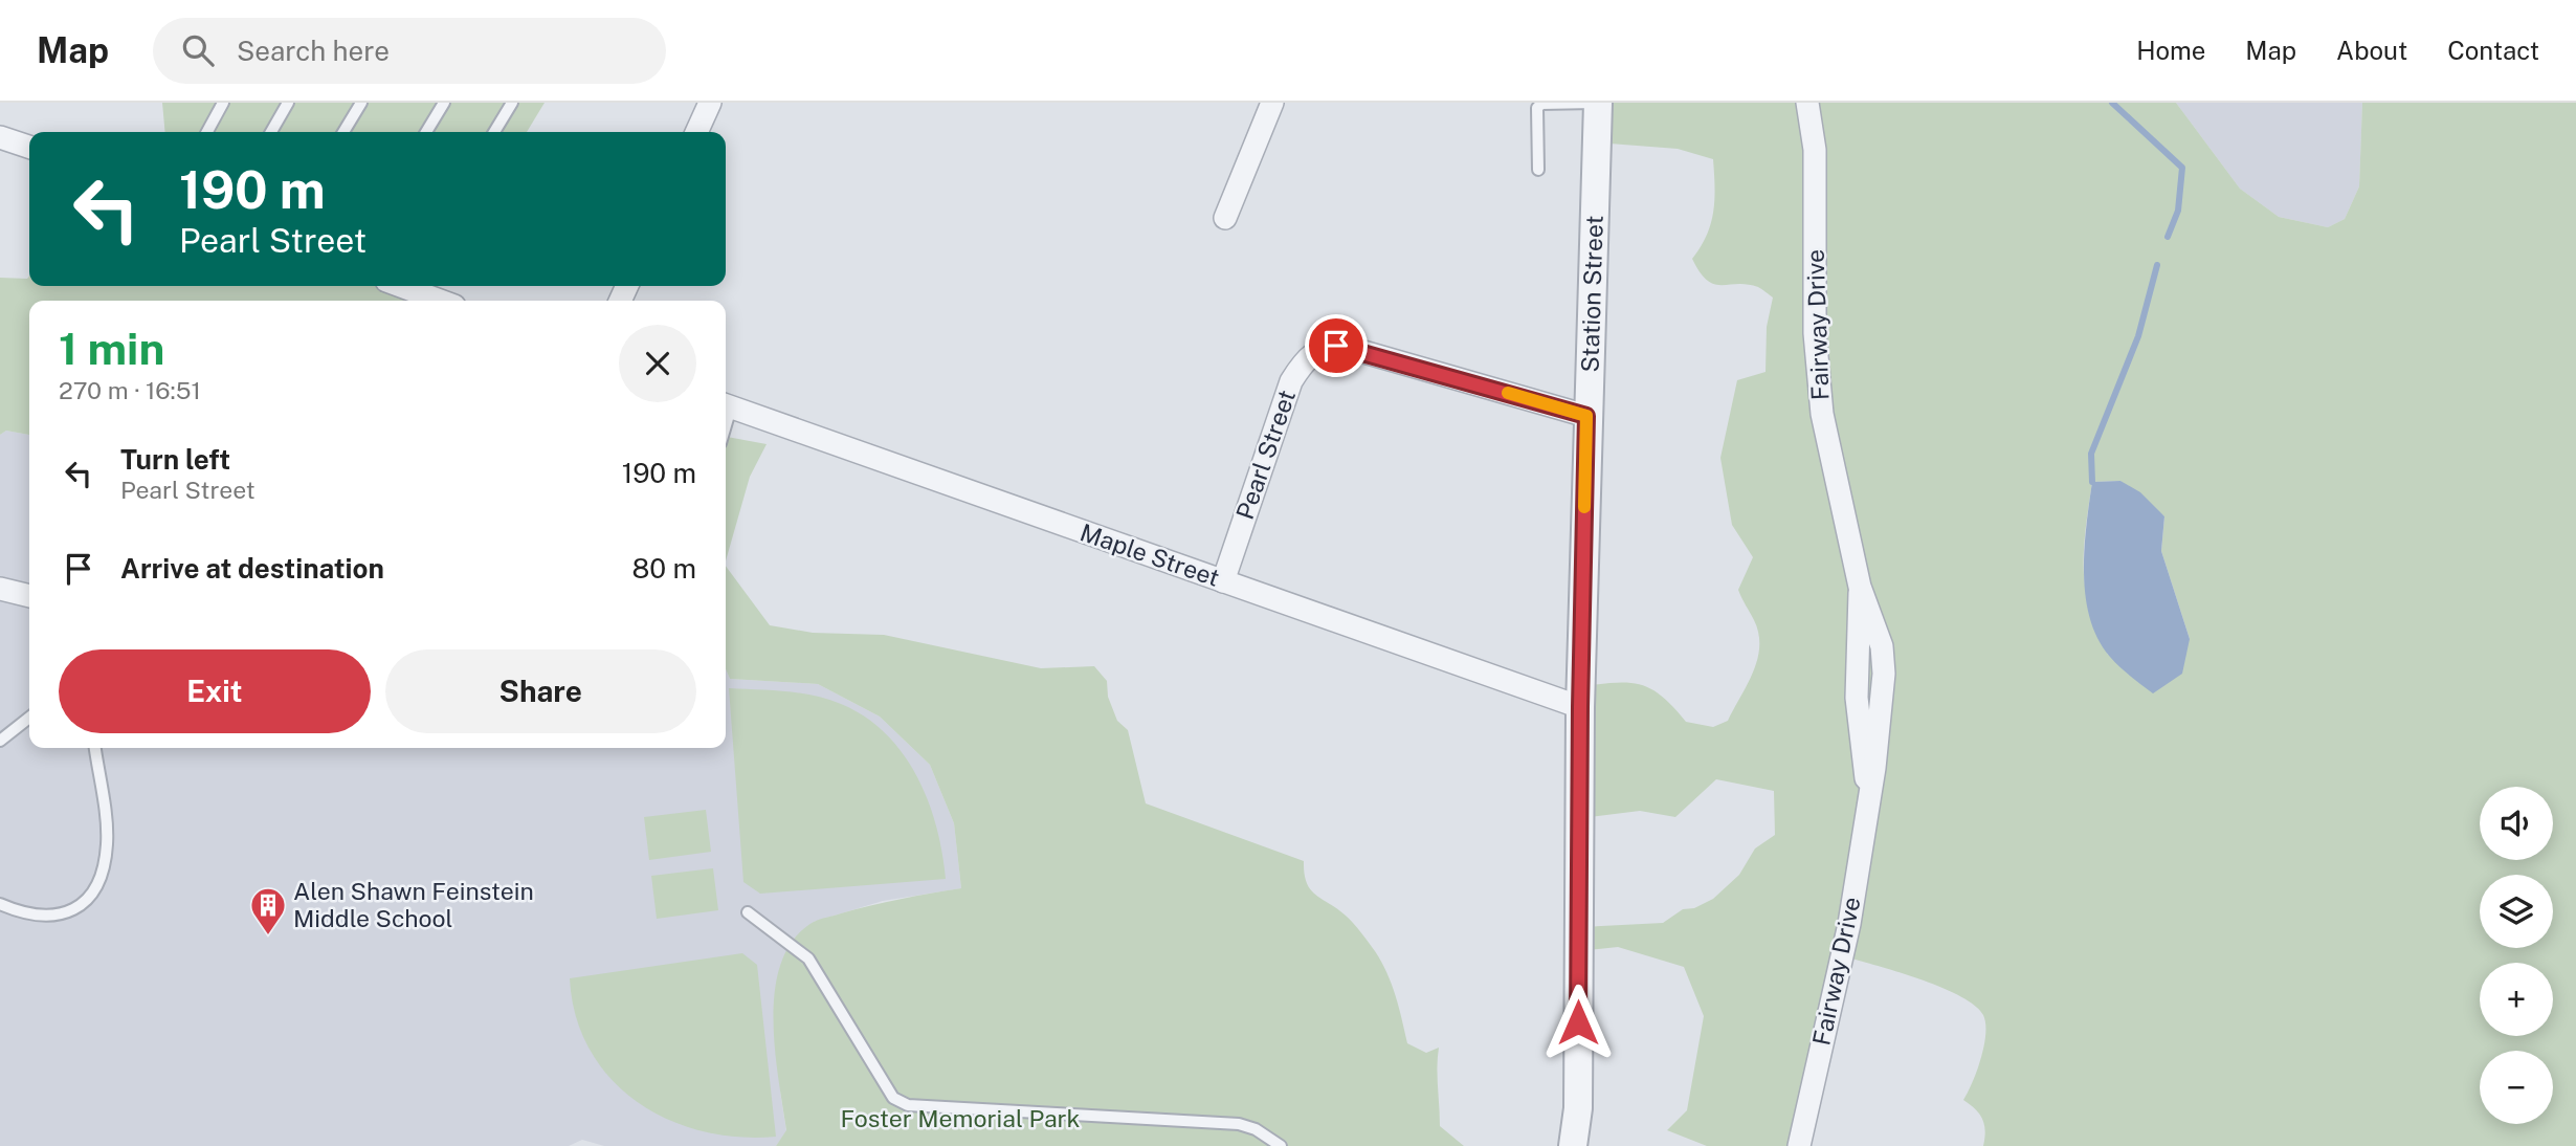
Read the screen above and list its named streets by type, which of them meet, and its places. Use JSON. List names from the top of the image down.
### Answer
{
  "streets": {
    "street": [
      "Station Street",
      "Fairway Drive",
      "Pearl Street",
      "Maple Street"
    ]
  },
  "crossings": [
    ["Station Street", "Pearl Street"],
    ["Station Street", "Maple Street"],
    ["Pearl Street", "Maple Street"]
  ],
  "parks": ["Foster Memorial Park"],
  "places": {
    "building": ["Alen Shawn Feinstein Middle School"]
  },
  "page": {
    "header": "Map",
    "search": "Search here",
    "nav": [
      "Home",
      "Map",
      "About",
      "Contact"
    ],
    "turn": ["190 m", "Pearl Street"],
    "heading": ["1 min", "270 m · 16:51"],
    "list": [
      {
        "name": "Turn left",
        "note": "Pearl Street",
        "value": "190 m"
      },
      {
        "name": "Arrive at destination",
        "value": "80 m"
      }
    ],
    "buttons": ["Exit", "Share"],
    "map_buttons": ["+", "−"]
  }
}
